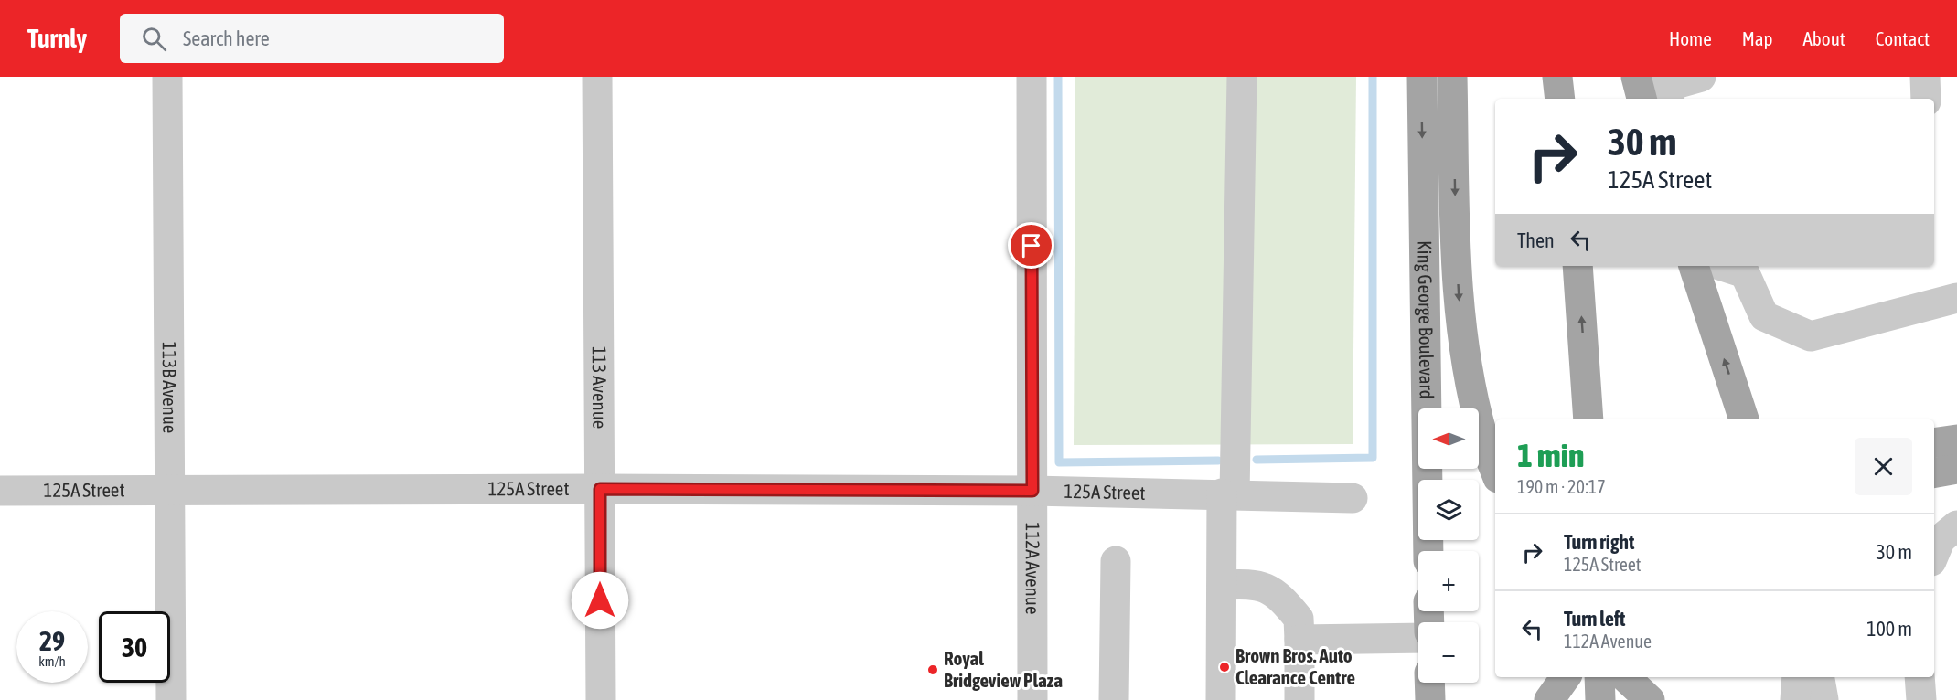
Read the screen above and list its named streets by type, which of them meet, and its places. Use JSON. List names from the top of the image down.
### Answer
{
  "streets": {
    "main road": ["King George Boulevard"],
    "street": [
      "113B Avenue",
      "113 Avenue",
      "125A Street",
      "112A Avenue"
    ]
  },
  "crossings": [
    ["113B Avenue", "125A Street"],
    ["113 Avenue", "125A Street"],
    ["125A Street", "112A Avenue"]
  ],
  "places": ["Brown Bros. Auto Clearance Centre", "Royal Bridgeview Plaza"],
  "north": "left",
  "page": {
    "header": "Turnly",
    "search": "Search here",
    "nav": [
      "Home",
      "Map",
      "About",
      "Contact"
    ],
    "turn": ["30 m", "125A Street"],
    "then": "Then",
    "map_buttons": ["+", "−"],
    "heading": ["1 min", "190 m · 20:17"],
    "list": [
      {
        "name": "Turn right",
        "note": "125A Street",
        "value": "30 m"
      },
      {
        "name": "Turn left",
        "note": "112A Avenue",
        "value": "100 m"
      }
    ],
    "speed": "29 km/h",
    "limit": "30"
  }
}
